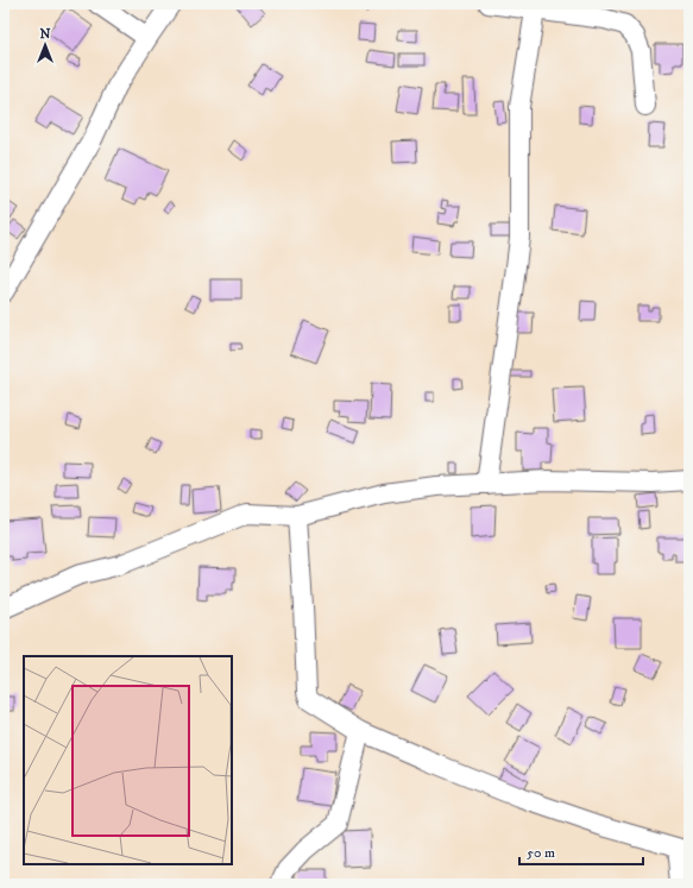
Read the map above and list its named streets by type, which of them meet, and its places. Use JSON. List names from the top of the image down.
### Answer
{
  "scale_bar": "50 m",
  "north": "top"
}
